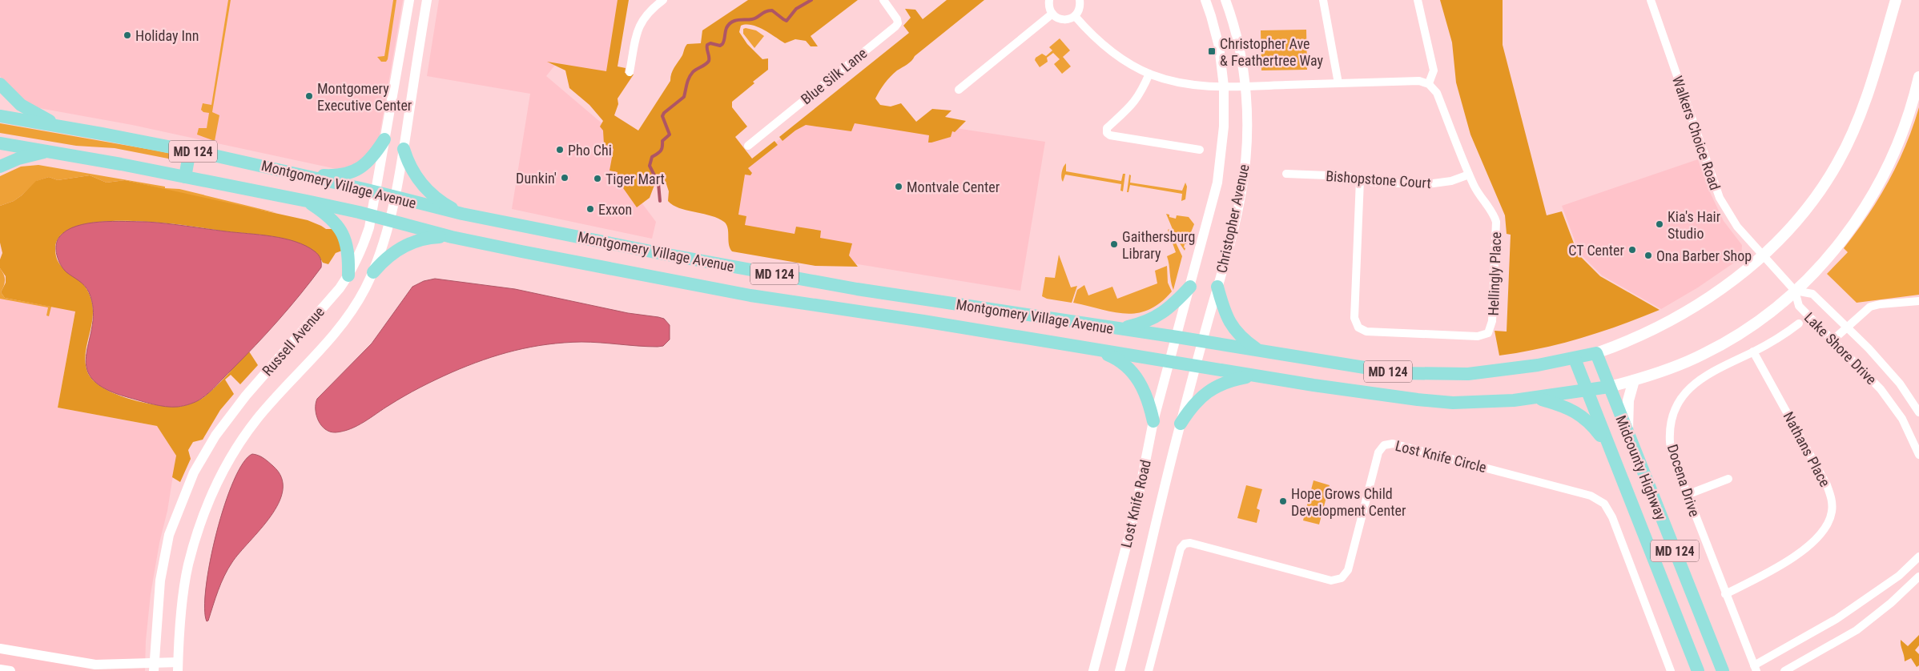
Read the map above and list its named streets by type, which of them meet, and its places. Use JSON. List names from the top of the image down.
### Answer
{
  "streets": {
    "main road": ["MD 124", "Montgomery Village Avenue", "Midcounty Highway"],
    "street": [
      "Blue Silk Lane",
      "Walkers Choice Road",
      "Bishopstone Court",
      "Christopher Avenue",
      "Hellingly Place",
      "Russell Avenue",
      "Lake Shore Drive",
      "Nathans Place",
      "Lost Knife Circle",
      "Docena Drive",
      "Lost Knife Road"
    ]
  },
  "crossings": [
    ["Walkers Choice Road", "Montgomery Village Avenue"],
    ["Walkers Choice Road", "Lake Shore Drive"],
    ["MD 124", "Montgomery Village Avenue"],
    ["MD 124", "Midcounty Highway"],
    ["Bishopstone Court", "Hellingly Place"],
    ["Montgomery Village Avenue", "Christopher Avenue"],
    ["Montgomery Village Avenue", "Russell Avenue"],
    ["Montgomery Village Avenue", "Lake Shore Drive"],
    ["Montgomery Village Avenue", "Midcounty Highway"],
    ["Montgomery Village Avenue", "Lost Knife Road"],
    ["Christopher Avenue", "Lost Knife Road"],
    ["Nathans Place", "Docena Drive"]
  ],
  "places": {
    "other": [
      "Holiday Inn",
      "Montgomery Executive Center",
      "Pho Chi",
      "Dunkin'",
      "Tiger Mart",
      "Montvale Center",
      "Exxon",
      "Kia's Hair Studio",
      "Gaithersburg Library",
      "CT Center",
      "Ona Barber Shop",
      "Hope Grows Child Development Center"
    ],
    "transit": ["Christopher Ave & Feathertree Way"]
  }
}
